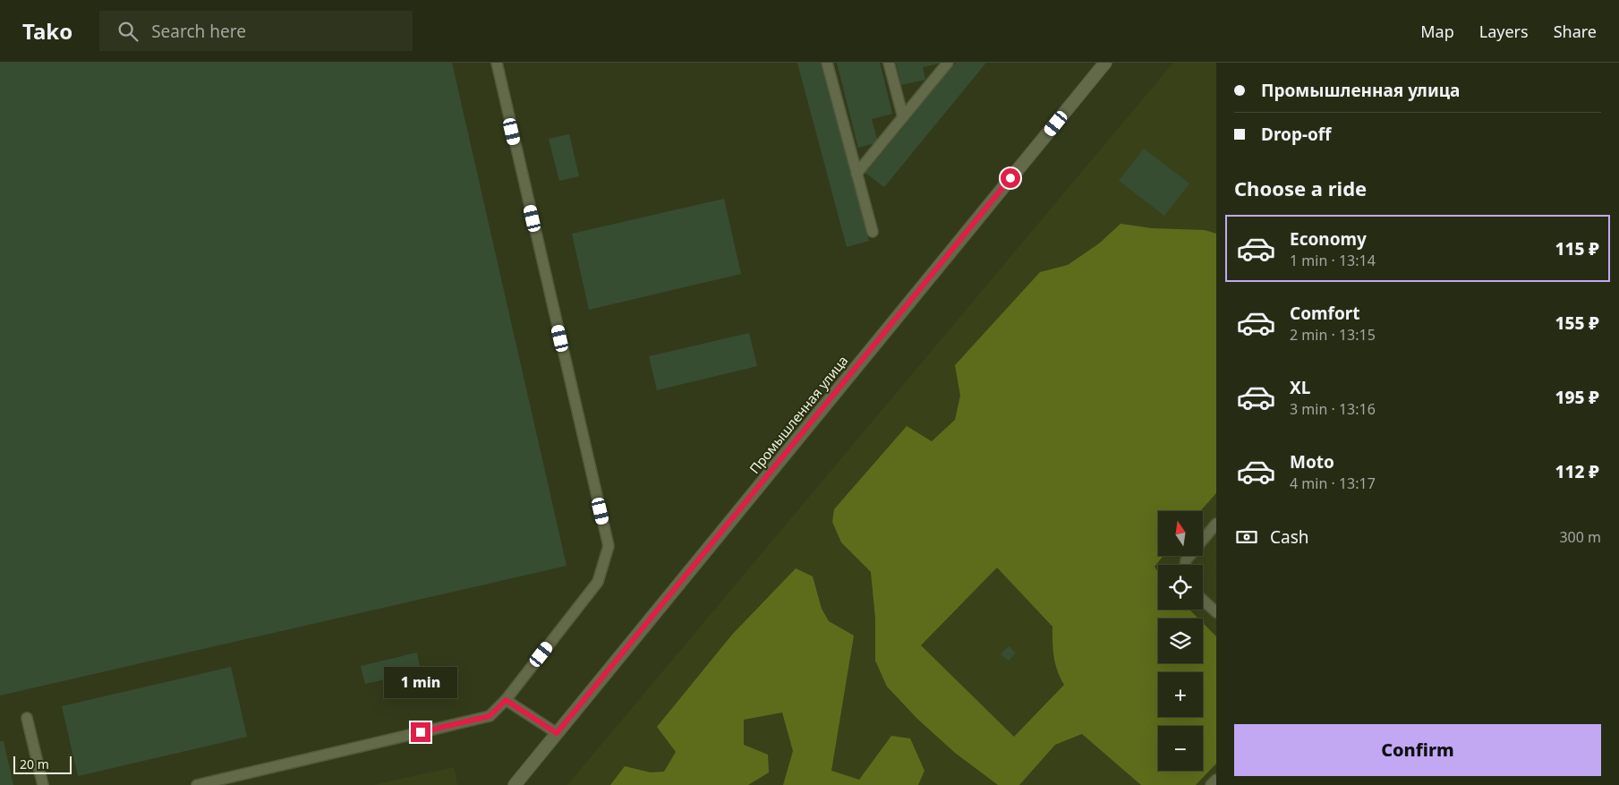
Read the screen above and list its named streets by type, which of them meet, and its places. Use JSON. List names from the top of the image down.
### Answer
{
  "streets": {
    "street": ["Промышленная улица"]
  },
  "scale_bar": "20 m",
  "north": "top",
  "page": {
    "header": "Tako",
    "search": "Search here",
    "nav": ["Map", "Layers", "Share"],
    "banner": ["Промышленная улица", "Drop-off"],
    "heading": "Choose a ride",
    "list": [
      {
        "name": "Economy",
        "note": "1 min · 13:14",
        "value": "115 ₽"
      },
      {
        "name": "Comfort",
        "note": "2 min · 13:15",
        "value": "155 ₽"
      },
      {
        "name": "XL",
        "note": "3 min · 13:16",
        "value": "195 ₽"
      },
      {
        "name": "Moto",
        "note": "4 min · 13:17",
        "value": "112 ₽"
      }
    ],
    "map_buttons": ["+", "−"],
    "pay": ["Cash", "300 m"],
    "bubble": "1 min",
    "buttons": "Confirm",
    "scale": "20 m"
  }
}
